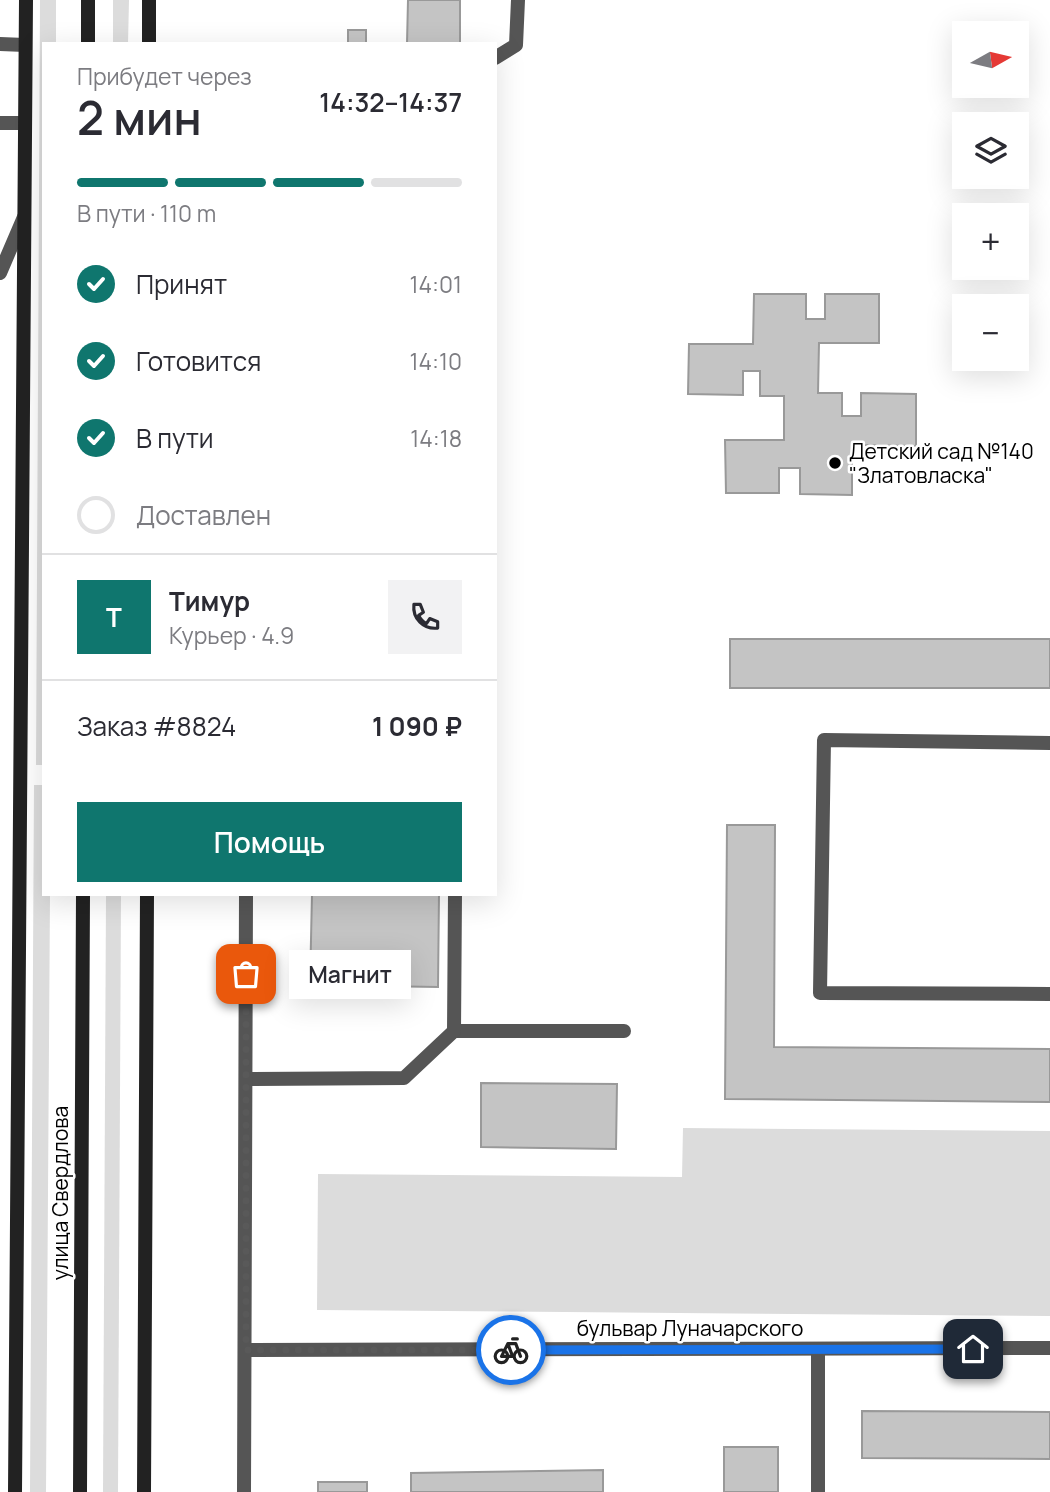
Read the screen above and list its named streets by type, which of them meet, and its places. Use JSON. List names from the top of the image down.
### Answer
{
  "streets": {
    "main road": ["улица Свердлова"],
    "street": ["бульвар Луначарского"]
  },
  "places": ["Детский сад №140 \"Златовласка\"", "Магнит"],
  "north": "right",
  "page": {
    "map_buttons": ["+", "−"],
    "heading": ["2 мин", "Прибудет через", "14:32–14:37"],
    "panel": [
      "Тимур",
      "Курьер · 4.9",
      "Заказ #8824",
      "1 090 ₽"
    ],
    "bar": "В пути · 110 m",
    "list": [
      ["Принят", "14:01"],
      ["Готовится", "14:10"],
      ["В пути", "14:18"],
      "Доставлен"
    ],
    "round": "Т",
    "buttons": "Помощь",
    "bubble": "Магнит"
  }
}
